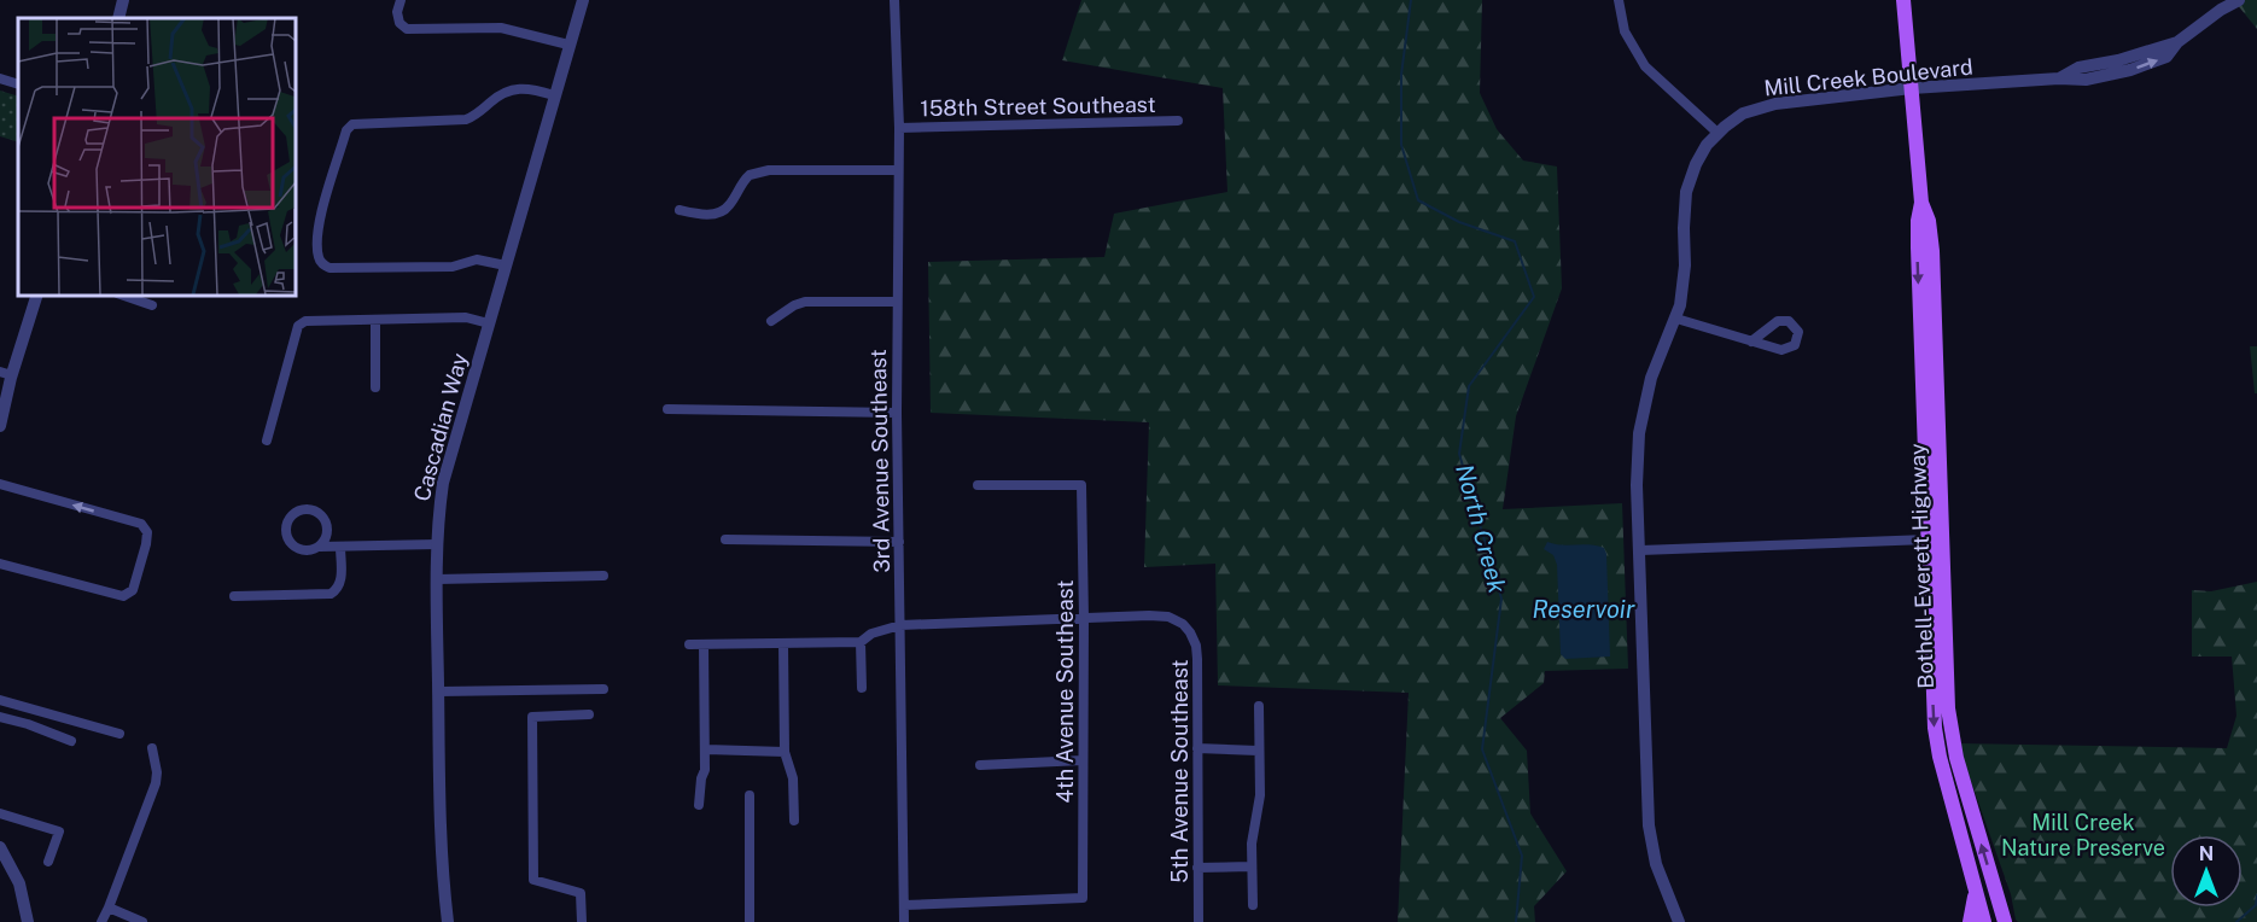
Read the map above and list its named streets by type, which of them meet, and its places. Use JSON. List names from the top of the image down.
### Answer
{
  "streets": {
    "main road": ["Bothell-Everett Highway"],
    "street": [
      "Mill Creek Boulevard",
      "158th Street Southeast",
      "Cascadian Way",
      "3rd Avenue Southeast",
      "4th Avenue Southeast",
      "5th Avenue Southeast"
    ]
  },
  "crossings": [
    ["Mill Creek Boulevard", "Bothell-Everett Highway"],
    ["158th Street Southeast", "3rd Avenue Southeast"],
    ["3rd Avenue Southeast", "4th Avenue Southeast"],
    ["4th Avenue Southeast", "5th Avenue Southeast"]
  ],
  "water": ["North Creek", "Reservoir"],
  "parks": ["Mill Creek Nature Preserve"],
  "north": "top"
}
